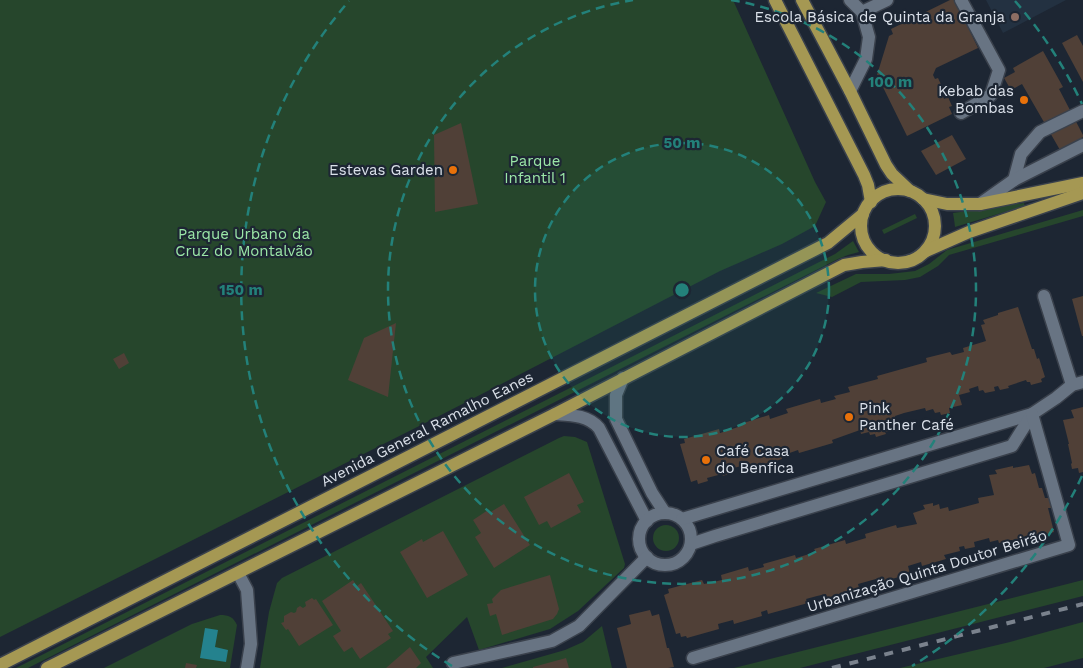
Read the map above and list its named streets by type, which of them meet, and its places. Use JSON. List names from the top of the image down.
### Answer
{
  "streets": {
    "main road": ["Avenida General Ramalho Eanes"],
    "street": ["Urbanização Quinta Doutor Beirão"]
  },
  "parks": ["Parque Infantil 1", "Parque Urbano da Cruz do Montalvão"],
  "places": [
    "Escola Básica de Quinta da Granja",
    "Kebab das Bombas",
    "Estevas Garden",
    "Pink Panther Café",
    "Café Casa do Benfica"
  ],
  "rings": ["100 m", "50 m", "150 m"]
}
